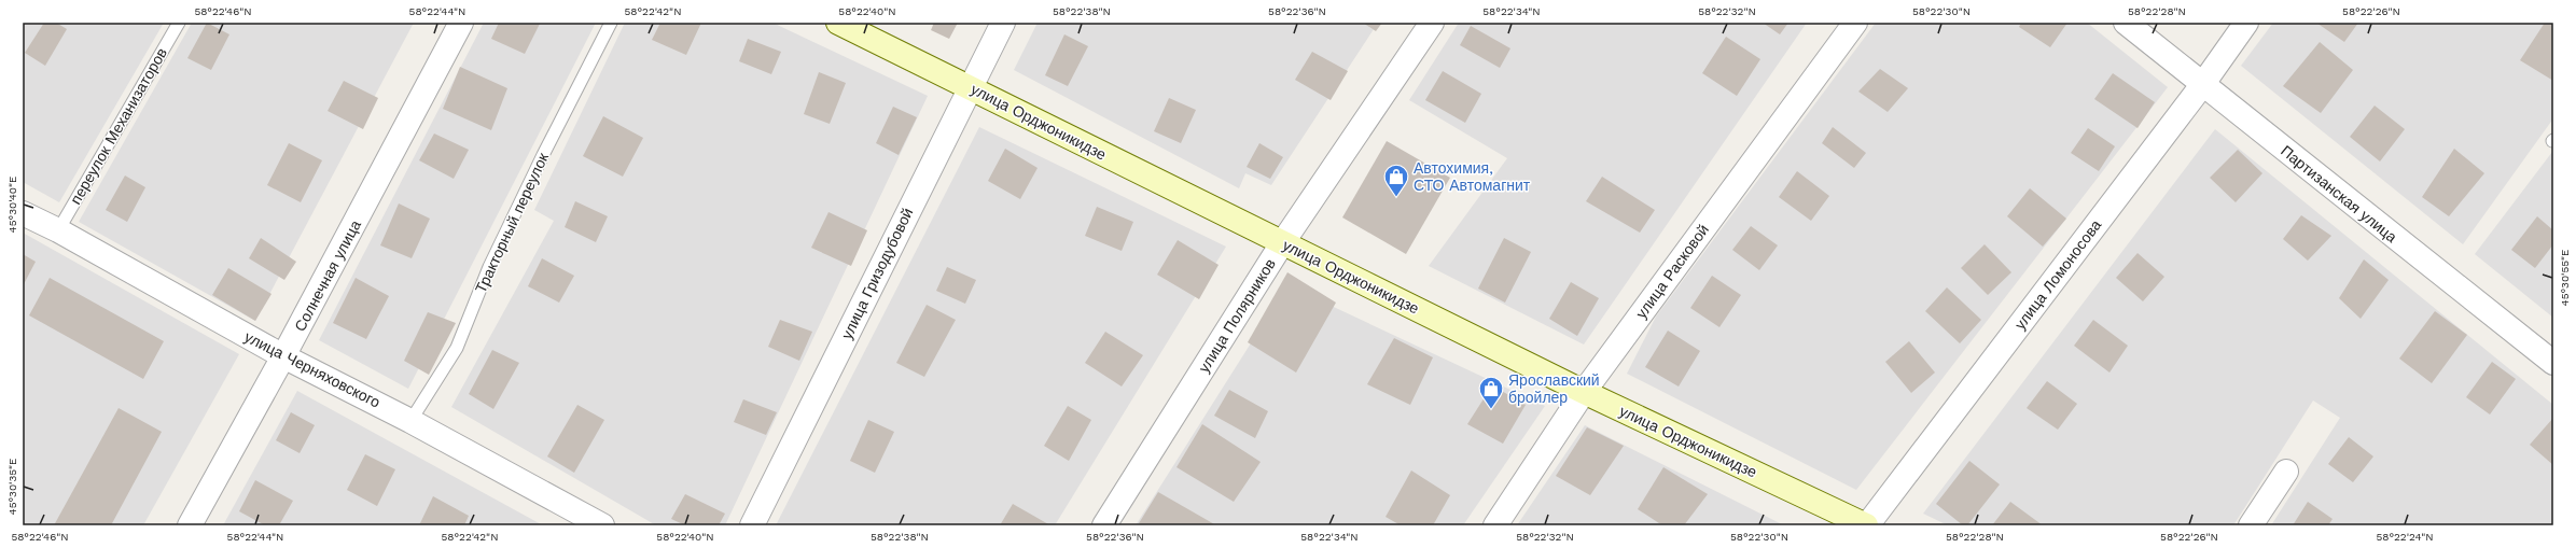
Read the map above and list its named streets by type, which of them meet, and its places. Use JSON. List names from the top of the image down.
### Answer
{
  "streets": {
    "main road": ["улица Орджоникидзе"],
    "street": [
      "Партизанская улица",
      "улица Расковой",
      "улица Гризодубовой",
      "улица Ломоносова",
      "Солнечная улица",
      "улица Полярников",
      "улица Черняховского"
    ],
    "lane": ["переулок Механизаторов", "Тракторный переулок"]
  },
  "crossings": [
    ["улица Орджоникидзе", "улица Расковой"],
    ["улица Орджоникидзе", "улица Гризодубовой"],
    ["улица Орджоникидзе", "улица Ломоносова"],
    ["улица Орджоникидзе", "улица Полярников"],
    ["переулок Механизаторов", "улица Черняховского"],
    ["Партизанская улица", "улица Ломоносова"],
    ["Тракторный переулок", "улица Черняховского"],
    ["Солнечная улица", "улица Черняховского"]
  ],
  "places": {
    "shop": ["Автохимия, СТО Автомагнит", "Ярославский бройлер"]
  },
  "coordinates": [
    "58°22'46\"N",
    "58°22'44\"N",
    "58°22'42\"N",
    "58°22'40\"N",
    "58°22'38\"N",
    "58°22'36\"N",
    "58°22'34\"N",
    "58°22'32\"N",
    "58°22'30\"N",
    "58°22'28\"N",
    "58°22'26\"N",
    "45°30'40\"E",
    "45°30'55\"E",
    "45°30'35\"E",
    "58°22'24\"N"
  ]
}
